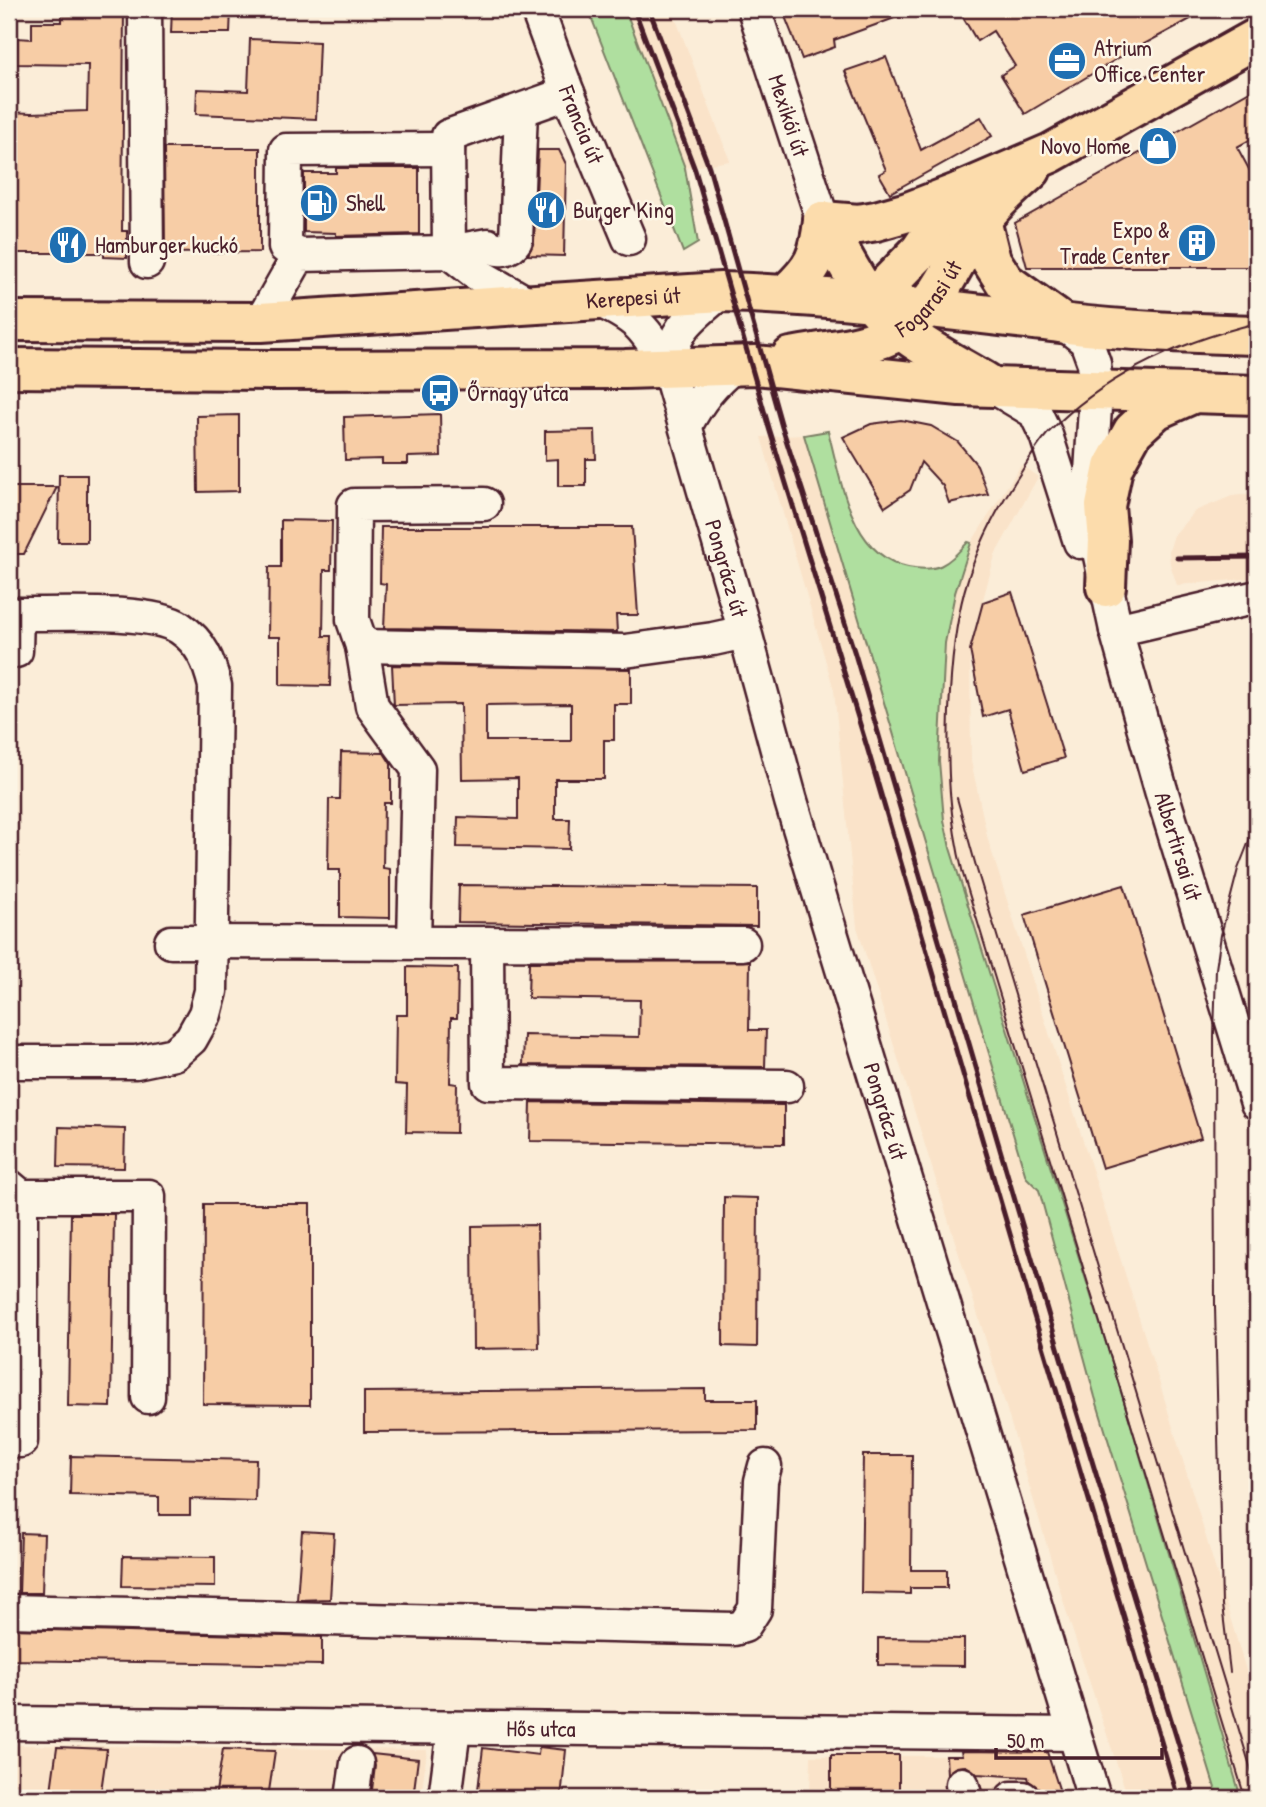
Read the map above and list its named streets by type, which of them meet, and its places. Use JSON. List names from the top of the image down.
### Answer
{
  "streets": {
    "main road": ["Fogarasi út", "Kerepesi út"],
    "street": [
      "Mexikói út",
      "Francia út",
      "Pongrácz út",
      "Albertirsai út",
      "Hős utca"
    ]
  },
  "crossings": [
    ["Fogarasi út", "Kerepesi út"],
    ["Kerepesi út", "Pongrácz út"],
    ["Kerepesi út", "Albertirsai út"],
    ["Pongrácz út", "Hős utca"]
  ],
  "places": {
    "office": ["Atrium Office Center"],
    "shop": ["Novo Home"],
    "fuel station": ["Shell"],
    "restaurant": ["Burger King", "Hamburger kuckó"],
    "building": ["Expo & Trade Center"],
    "bus stop": ["Őrnagy utca"]
  },
  "scale_bar": "50 m"
}
